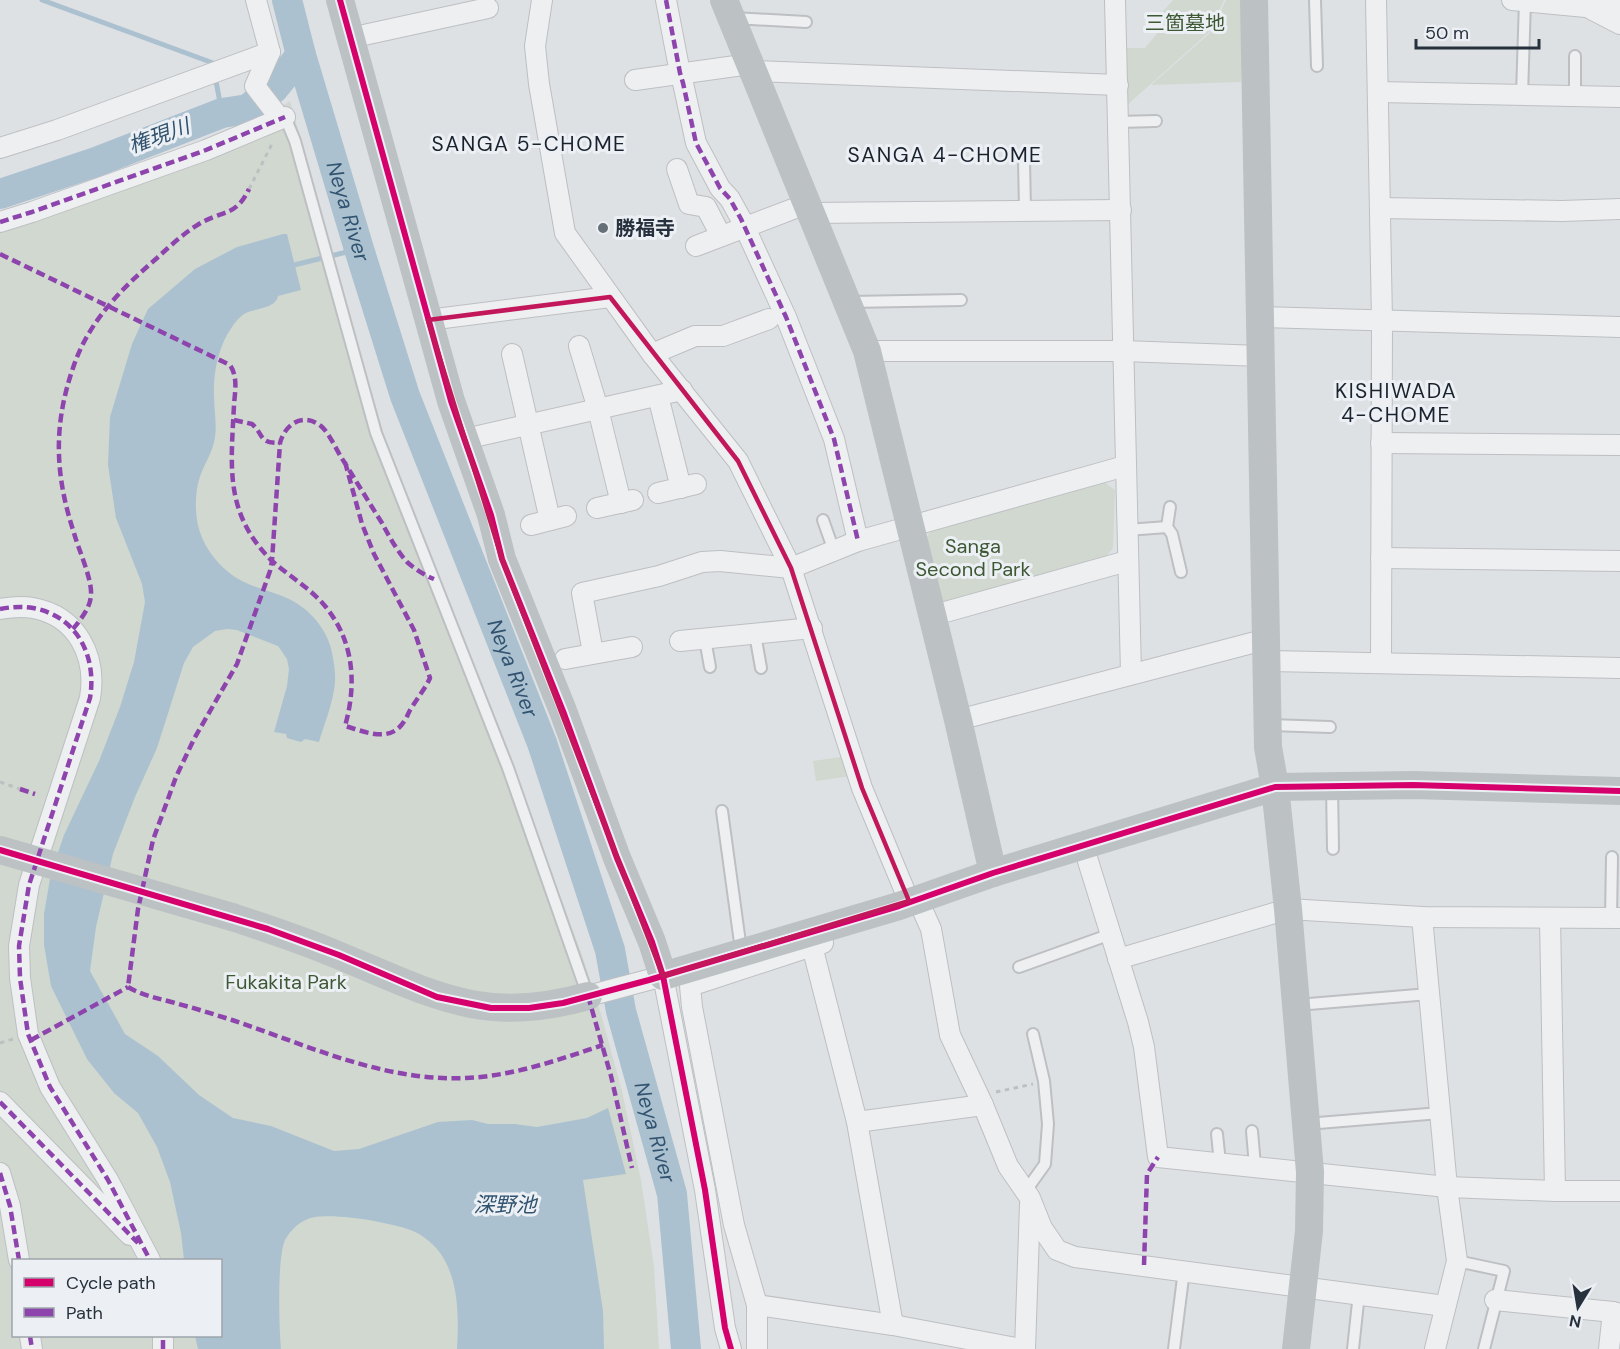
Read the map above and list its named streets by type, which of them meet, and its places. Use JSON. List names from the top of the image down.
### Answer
{
  "districts": ["SANGA 5-CHOME", "SANGA 4-CHOME", "KISHIWADA 4-CHOME"],
  "water": ["権現川", "Neya River", "深野池"],
  "parks": ["三箇墓地", "Sanga Second Park", "Fukakita Park"],
  "places": ["勝福寺"],
  "legend": ["Cycle path", "Path"],
  "scale_bar": "50 m",
  "north": "bottom"
}
